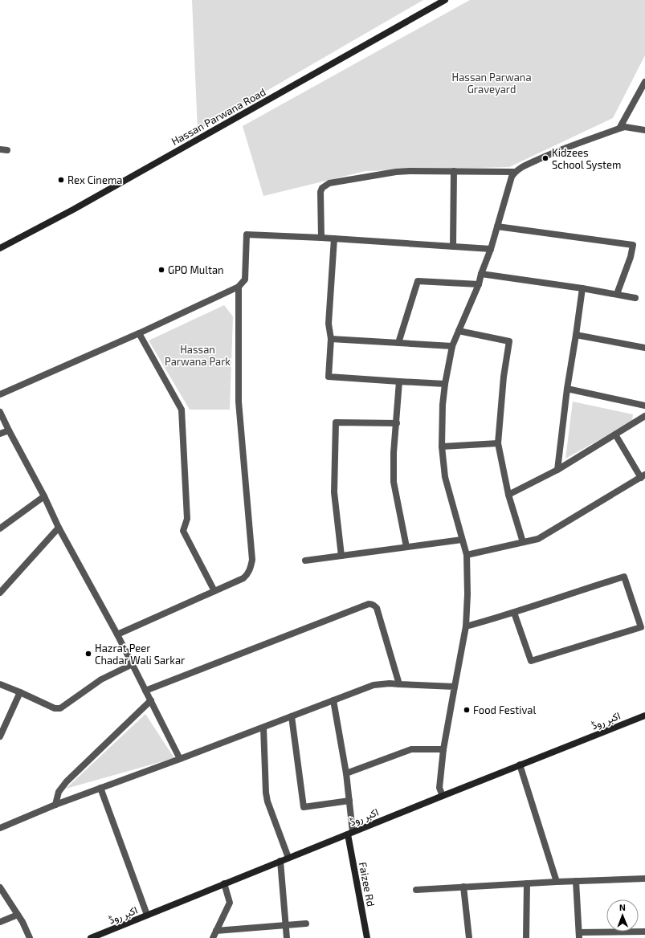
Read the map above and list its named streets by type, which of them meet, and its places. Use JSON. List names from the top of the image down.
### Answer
{
  "streets": {
    "main road": ["Hassan Parwana Road", "اکبر روڈ", "Faizee Rd"]
  },
  "crossings": [
    ["اکبر روڈ", "Faizee Rd"]
  ],
  "parks": ["Hassan Parwana Graveyard", "Hassan Parwana Park"],
  "places": [
    "Kidzees School System",
    "Rex Cinema",
    "GPO Multan",
    "Hazrat Peer Chadar Wali Sarkar",
    "Food Festival"
  ],
  "north": "top"
}
